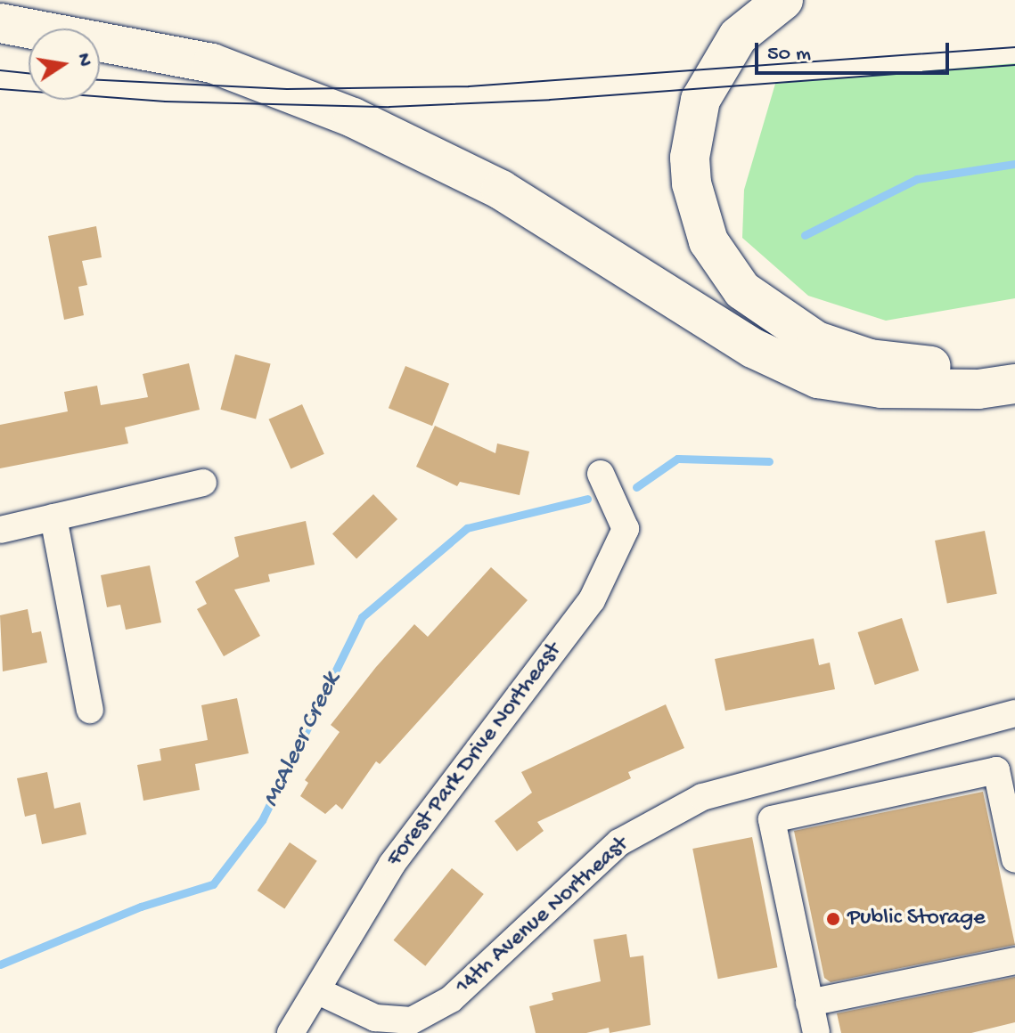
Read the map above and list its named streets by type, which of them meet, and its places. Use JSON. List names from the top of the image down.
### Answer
{
  "streets": {
    "street": ["Forest Park Drive Northeast", "14th Avenue Northeast"]
  },
  "crossings": [
    ["Forest Park Drive Northeast", "14th Avenue Northeast"]
  ],
  "water": ["McAleer Creek"],
  "places": ["Public Storage"],
  "scale_bar": "50 m",
  "north": "right"
}
